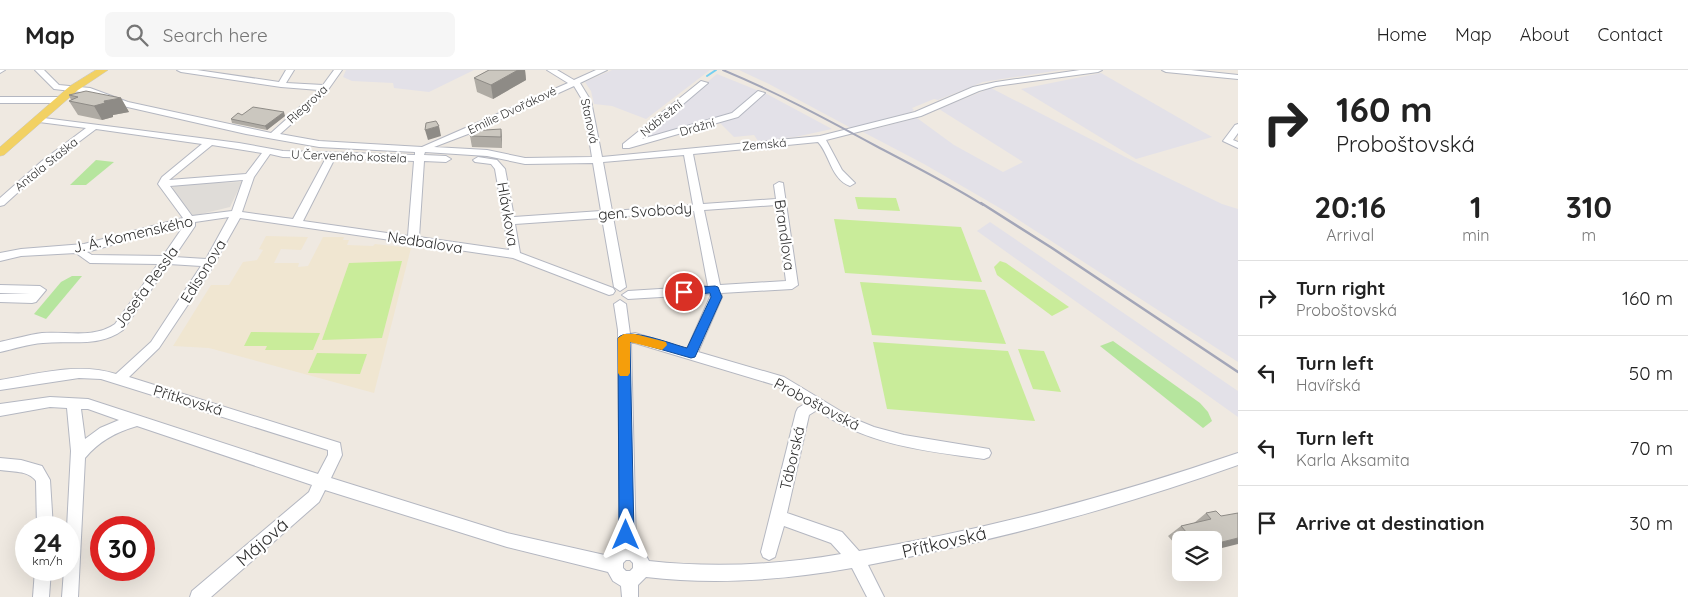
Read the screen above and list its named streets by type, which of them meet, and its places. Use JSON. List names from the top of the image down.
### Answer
{
  "streets": {
    "street": [
      "Riegrova",
      "Emilie Dvořákové",
      "Nábřežní",
      "Stanová",
      "Drážní",
      "Zemská",
      "U Červeného kostela",
      "Antala Staška",
      "gen. Svobody",
      "Hlávkova",
      "J. Á. Komenského",
      "Brandlova",
      "Nedbalova",
      "Edisonova",
      "Josefa Ressla",
      "Přítkovská",
      "Proboštovská",
      "Táborská",
      "Májová"
    ]
  },
  "crossings": [
    ["Riegrova", "U Červeného kostela"],
    ["Emilie Dvořákové", "Stanová"],
    ["Emilie Dvořákové", "Zemská"],
    ["Emilie Dvořákové", "U Červeného kostela"],
    ["Emilie Dvořákové", "Hlávkova"],
    ["Nábřežní", "Drážní"],
    ["Nábřežní", "Zemská"],
    ["Stanová", "Zemská"],
    ["Stanová", "gen. Svobody"],
    ["Stanová", "Nedbalova"],
    ["Stanová", "Přítkovská"],
    ["Stanová", "Proboštovská"],
    ["Zemská", "U Červeného kostela"],
    ["Zemská", "Hlávkova"],
    ["U Červeného kostela", "Antala Staška"],
    ["U Červeného kostela", "Hlávkova"],
    ["U Červeného kostela", "Edisonova"],
    ["gen. Svobody", "Hlávkova"],
    ["gen. Svobody", "Brandlova"],
    ["Hlávkova", "Nedbalova"],
    ["J. Á. Komenského", "Nedbalova"],
    ["J. Á. Komenského", "Edisonova"],
    ["J. Á. Komenského", "Josefa Ressla"],
    ["Nedbalova", "Edisonova"],
    ["Edisonova", "Přítkovská"],
    ["Přítkovská", "Májová"],
    ["Proboštovská", "Táborská"]
  ],
  "page": {
    "header": "Map",
    "search": "Search here",
    "nav": [
      "Home",
      "Map",
      "About",
      "Contact"
    ],
    "turn": ["160 m", "Proboštovská"],
    "eta": [
      "20:16",
      "Arrival",
      "1",
      "min",
      "310",
      "m"
    ],
    "list": [
      {
        "name": "Turn right",
        "note": "Proboštovská",
        "value": "160 m"
      },
      {
        "name": "Turn left",
        "note": "Havířská",
        "value": "50 m"
      },
      {
        "name": "Turn left",
        "note": "Karla Aksamita",
        "value": "70 m"
      },
      {
        "name": "Arrive at destination",
        "value": "30 m"
      }
    ],
    "speed": "24 km/h",
    "limit": "30"
  }
}
